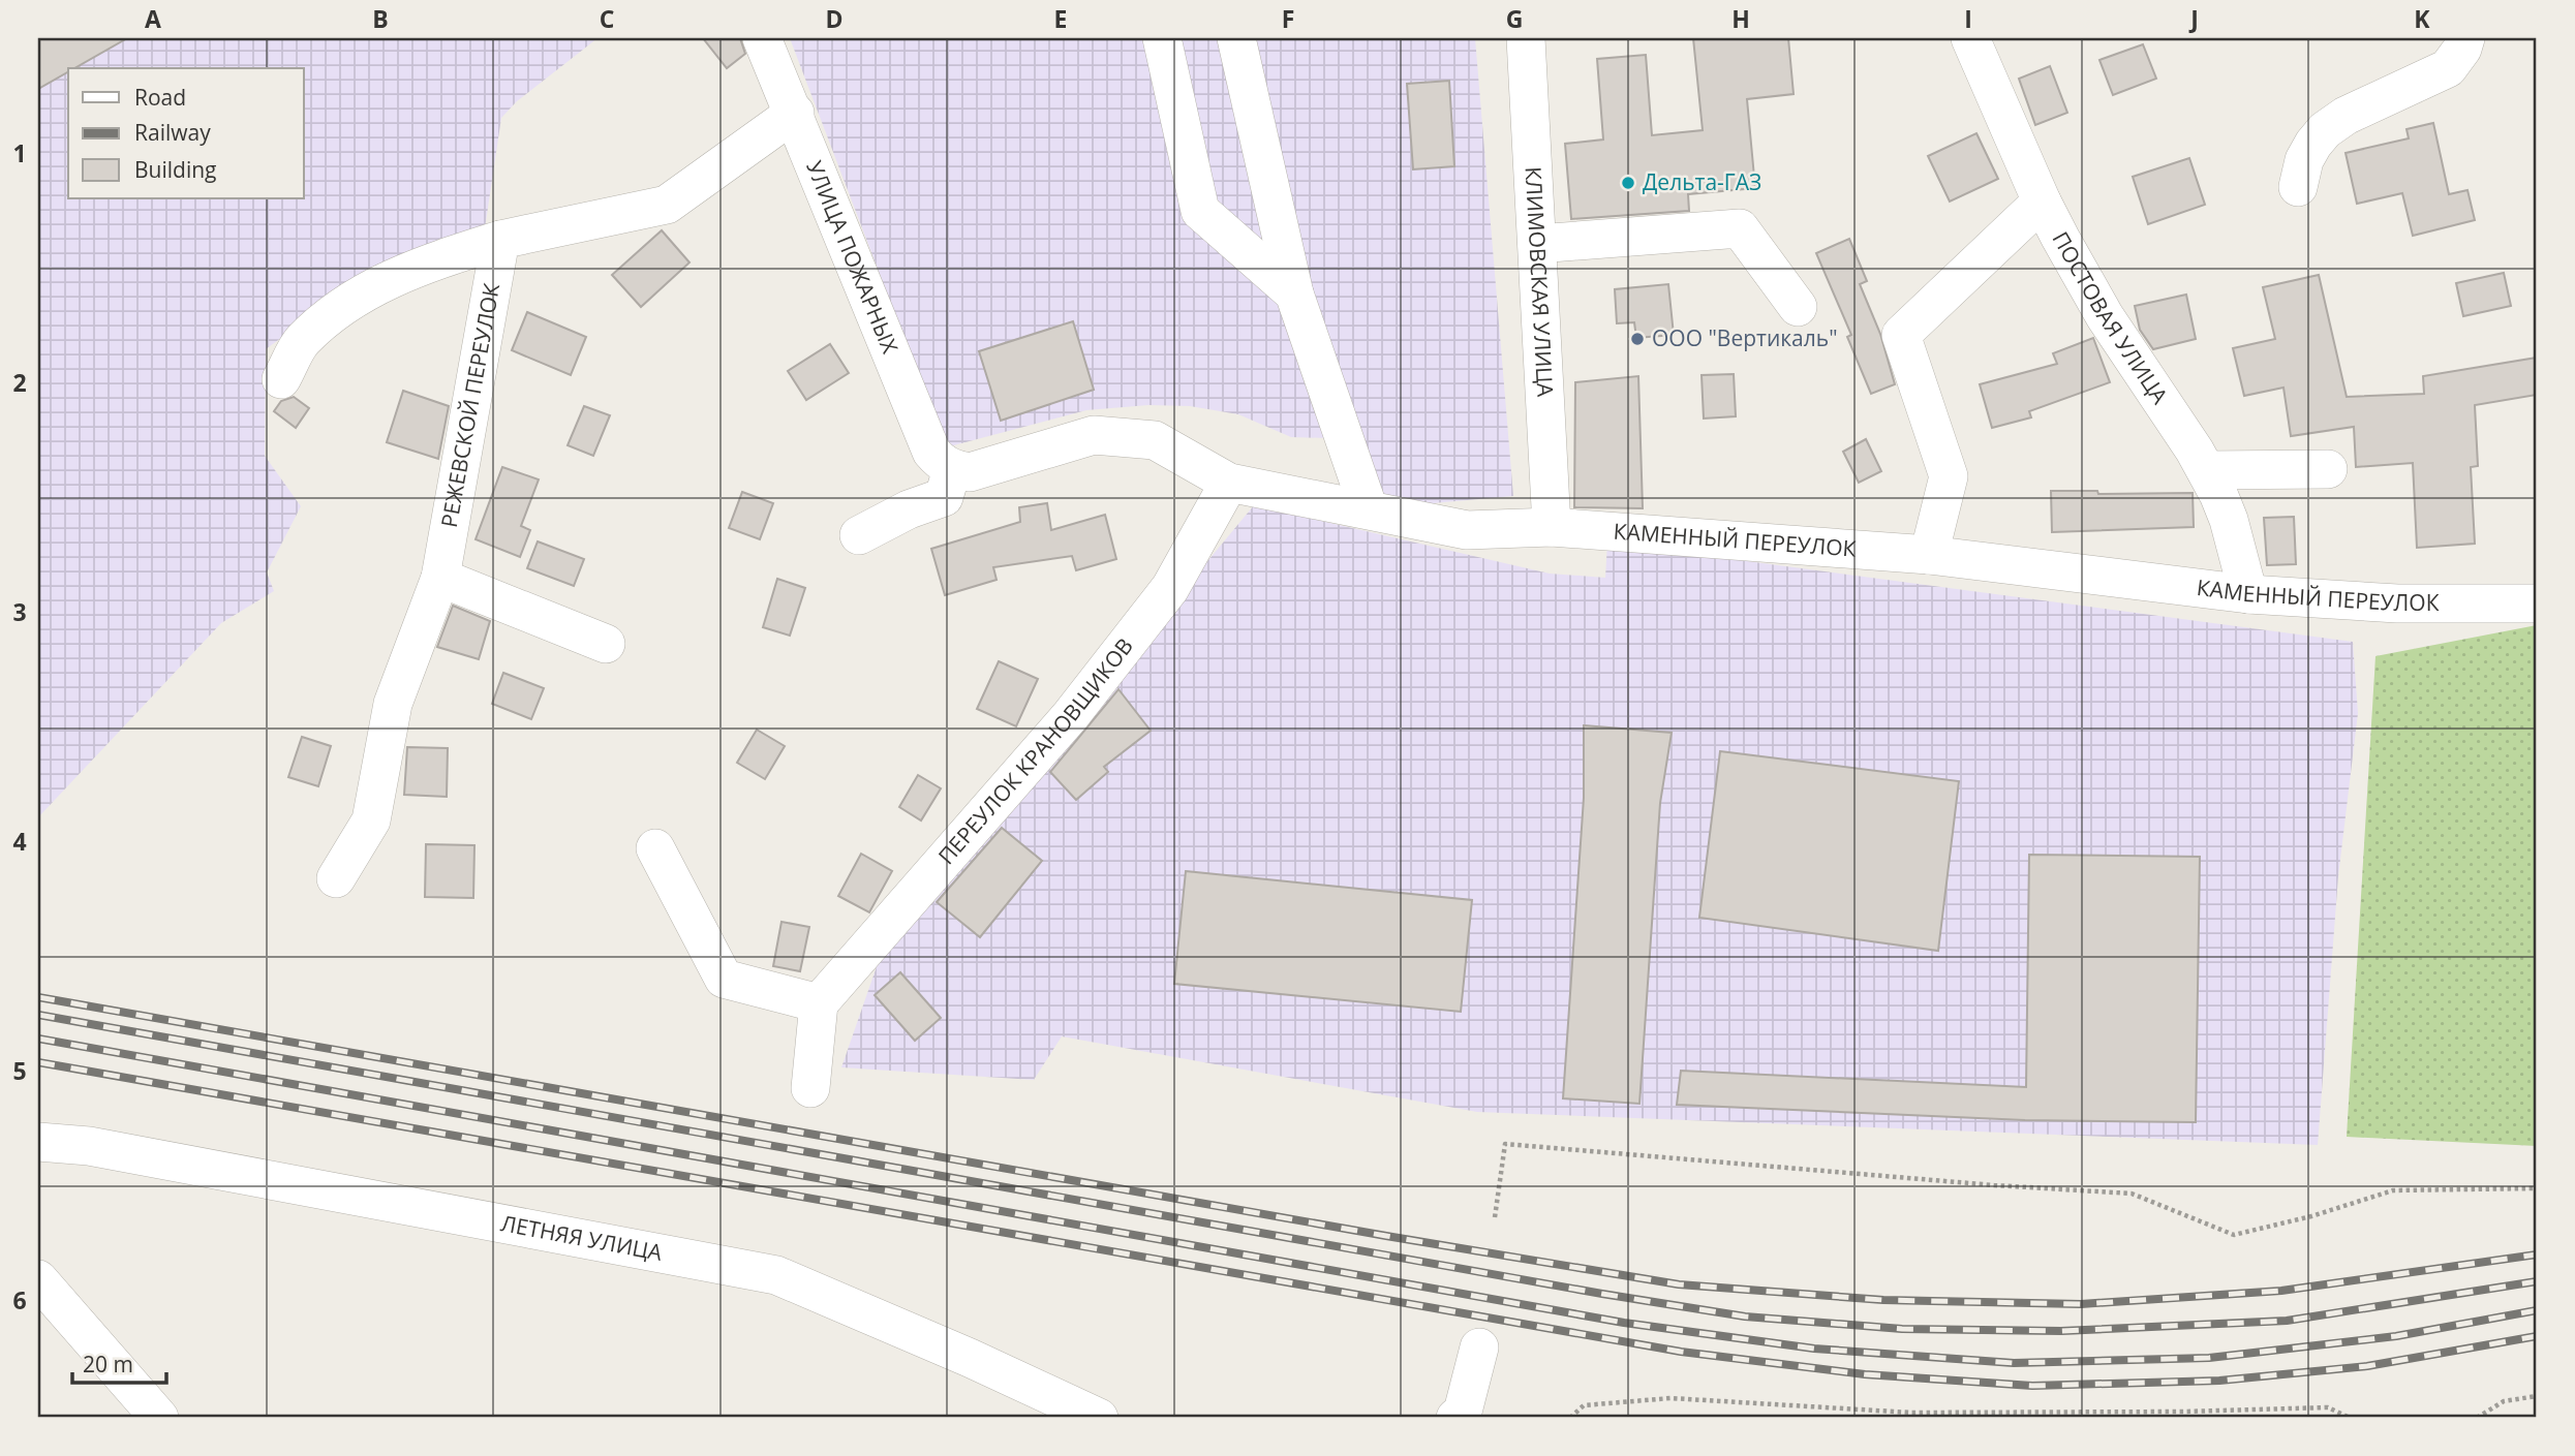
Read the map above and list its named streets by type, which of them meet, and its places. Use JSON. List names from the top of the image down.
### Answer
{
  "streets": {
    "street": [
      "УЛИЦА ПОЖАРНЫХ",
      "КЛИМОВСКАЯ УЛИЦА",
      "ПОСТОВАЯ УЛИЦА",
      "РЕЖЕВСКОЙ ПЕРЕУЛОК",
      "КАМЕННЫЙ ПЕРЕУЛОК",
      "ПЕРЕУЛОК КРАНОВЩИКОВ",
      "ЛЕТНЯЯ УЛИЦА"
    ]
  },
  "crossings": [
    ["УЛИЦА ПОЖАРНЫХ", "КАМЕННЫЙ ПЕРЕУЛОК"],
    ["КЛИМОВСКАЯ УЛИЦА", "КАМЕННЫЙ ПЕРЕУЛОК"],
    ["ПОСТОВАЯ УЛИЦА", "КАМЕННЫЙ ПЕРЕУЛОК"],
    ["КАМЕННЫЙ ПЕРЕУЛОК", "ПЕРЕУЛОК КРАНОВЩИКОВ"]
  ],
  "places": ["Дельта-ГАЗ", "ООО \"Вертикаль\""],
  "legend": ["Road", "Railway", "Building"],
  "scale_bar": "20 m",
  "grid": {
    "columns": [
      "A",
      "B",
      "C",
      "D",
      "E",
      "F",
      "G",
      "H",
      "I",
      "J",
      "K"
    ],
    "rows": [
      "1",
      "2",
      "3",
      "4",
      "5",
      "6"
    ]
  }
}
